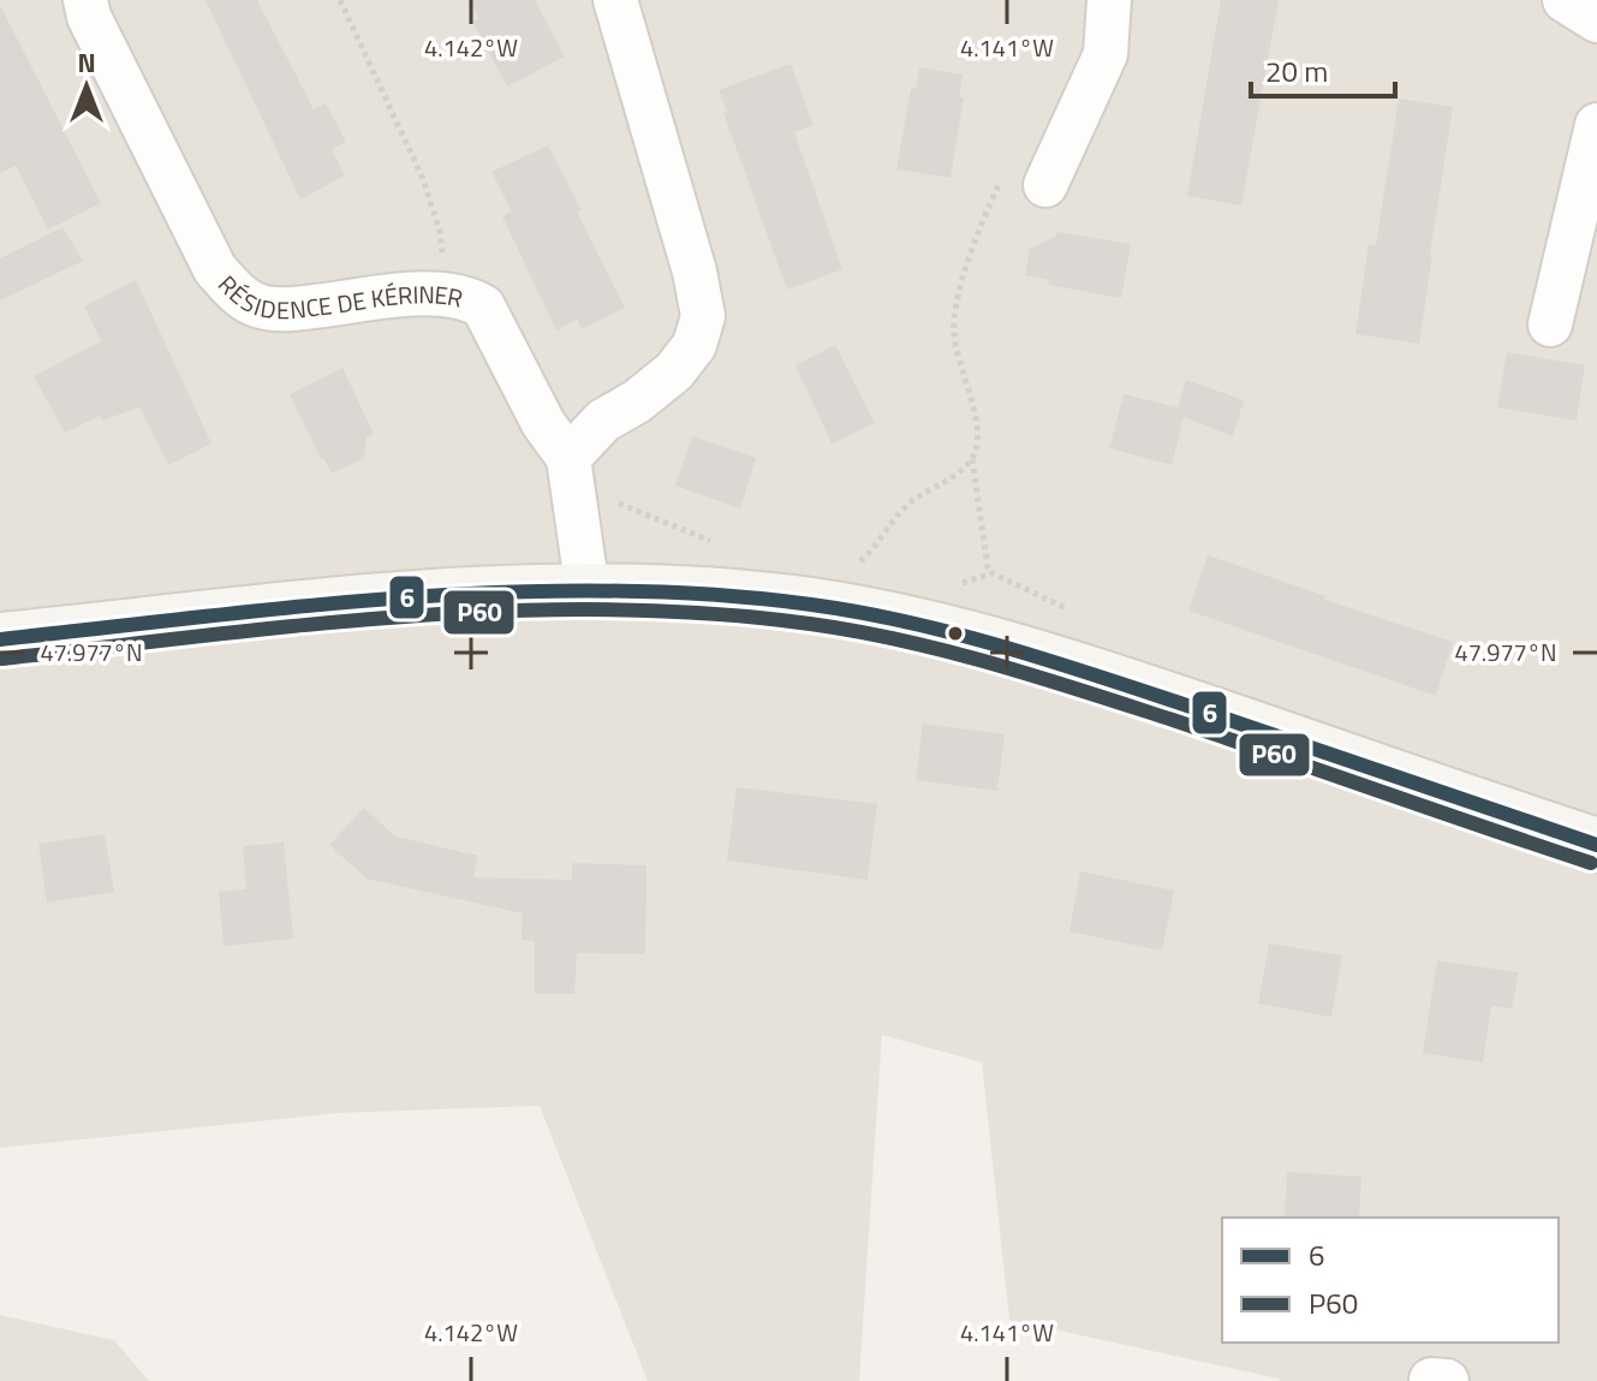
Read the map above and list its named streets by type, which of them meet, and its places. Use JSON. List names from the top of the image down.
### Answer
{
  "streets": {
    "street": ["RÉSIDENCE DE KÉRINER"]
  },
  "lines": ["transit line 6", "transit line P60"],
  "legend": ["6", "P60"],
  "scale_bar": "20 m",
  "north": "top",
  "coordinates": ["4.142°W", "4.141°W", "47.977°N"]
}
